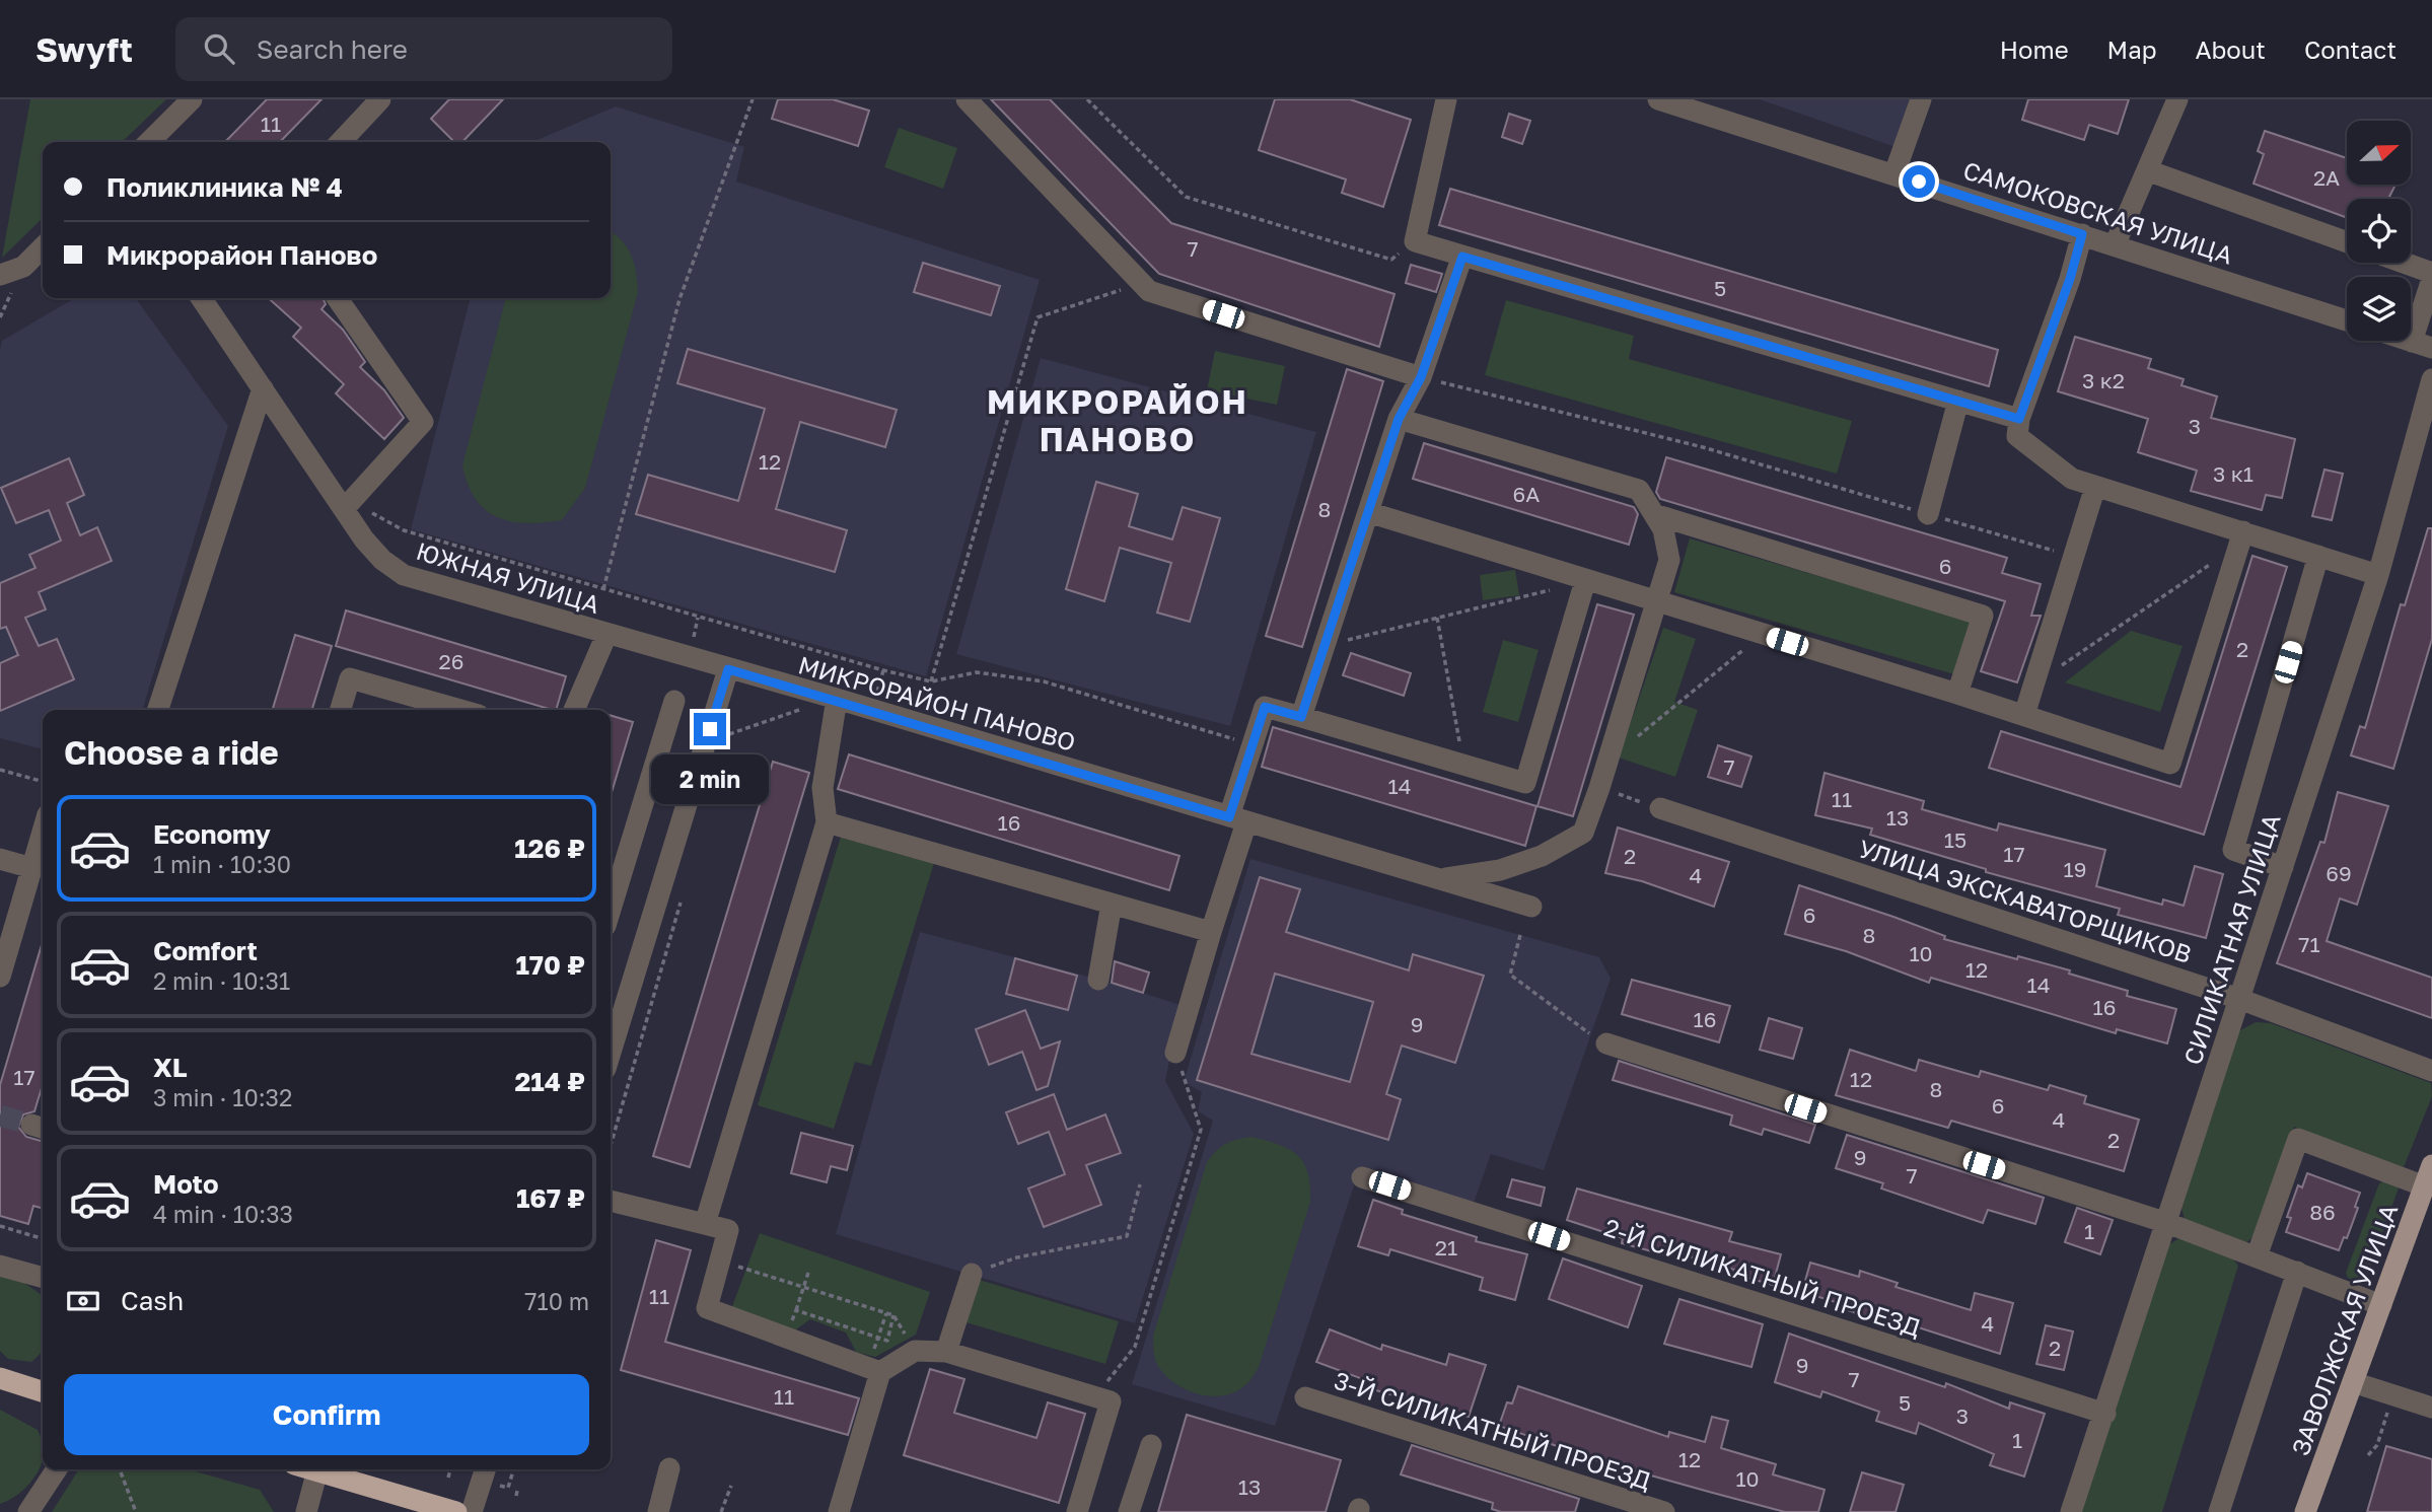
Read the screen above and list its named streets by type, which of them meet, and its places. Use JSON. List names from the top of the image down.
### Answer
{
  "streets": {
    "main road": ["ЗАВОЛЖСКАЯ УЛИЦА"],
    "street": [
      "САМОКОВСКАЯ УЛИЦА",
      "ЮЖНАЯ УЛИЦА",
      "МИКРОРАЙОН ПАНОВО",
      "УЛИЦА ЭКСКАВАТОРЩИКОВ",
      "СИЛИКАТНАЯ УЛИЦА",
      "2-Й СИЛИКАТНЫЙ ПРОЕЗД",
      "3-Й СИЛИКАТНЫЙ ПРОЕЗД"
    ]
  },
  "crossings": [
    ["ЮЖНАЯ УЛИЦА", "МИКРОРАЙОН ПАНОВО"],
    ["УЛИЦА ЭКСКАВАТОРЩИКОВ", "СИЛИКАТНАЯ УЛИЦА"],
    ["СИЛИКАТНАЯ УЛИЦА", "2-Й СИЛИКАТНЫЙ ПРОЕЗД"]
  ],
  "districts": ["МИКРОРАЙОН ПАНОВО"],
  "house_numbers": [
    "11",
    "2А",
    "7",
    "5",
    "3 к2",
    "3",
    "12",
    "3 к1",
    "6А",
    "8",
    "6",
    "2",
    "26",
    "7",
    "14",
    "11",
    "13",
    "16",
    "15",
    "17",
    "2",
    "19",
    "69",
    "4",
    "6",
    "8",
    "71",
    "10",
    "12",
    "14",
    "16",
    "16",
    "9",
    "17",
    "12",
    "8",
    "6",
    "4",
    "2",
    "9",
    "7",
    "86",
    "1",
    "21",
    "11",
    "4",
    "2",
    "9",
    "7",
    "11",
    "5",
    "3",
    "1",
    "12",
    "10",
    "13"
  ],
  "north": "right",
  "page": {
    "header": "Swyft",
    "search": "Search here",
    "nav": [
      "Home",
      "Map",
      "About",
      "Contact"
    ],
    "banner": ["Поликлиника № 4", "Микрорайон Паново"],
    "heading": "Choose a ride",
    "bubble": "2 min",
    "list": [
      {
        "name": "Economy",
        "note": "1 min · 10:30",
        "value": "126 ₽"
      },
      {
        "name": "Comfort",
        "note": "2 min · 10:31",
        "value": "170 ₽"
      },
      {
        "name": "XL",
        "note": "3 min · 10:32",
        "value": "214 ₽"
      },
      {
        "name": "Moto",
        "note": "4 min · 10:33",
        "value": "167 ₽"
      }
    ],
    "pay": ["Cash", "710 m"],
    "buttons": "Confirm"
  }
}
